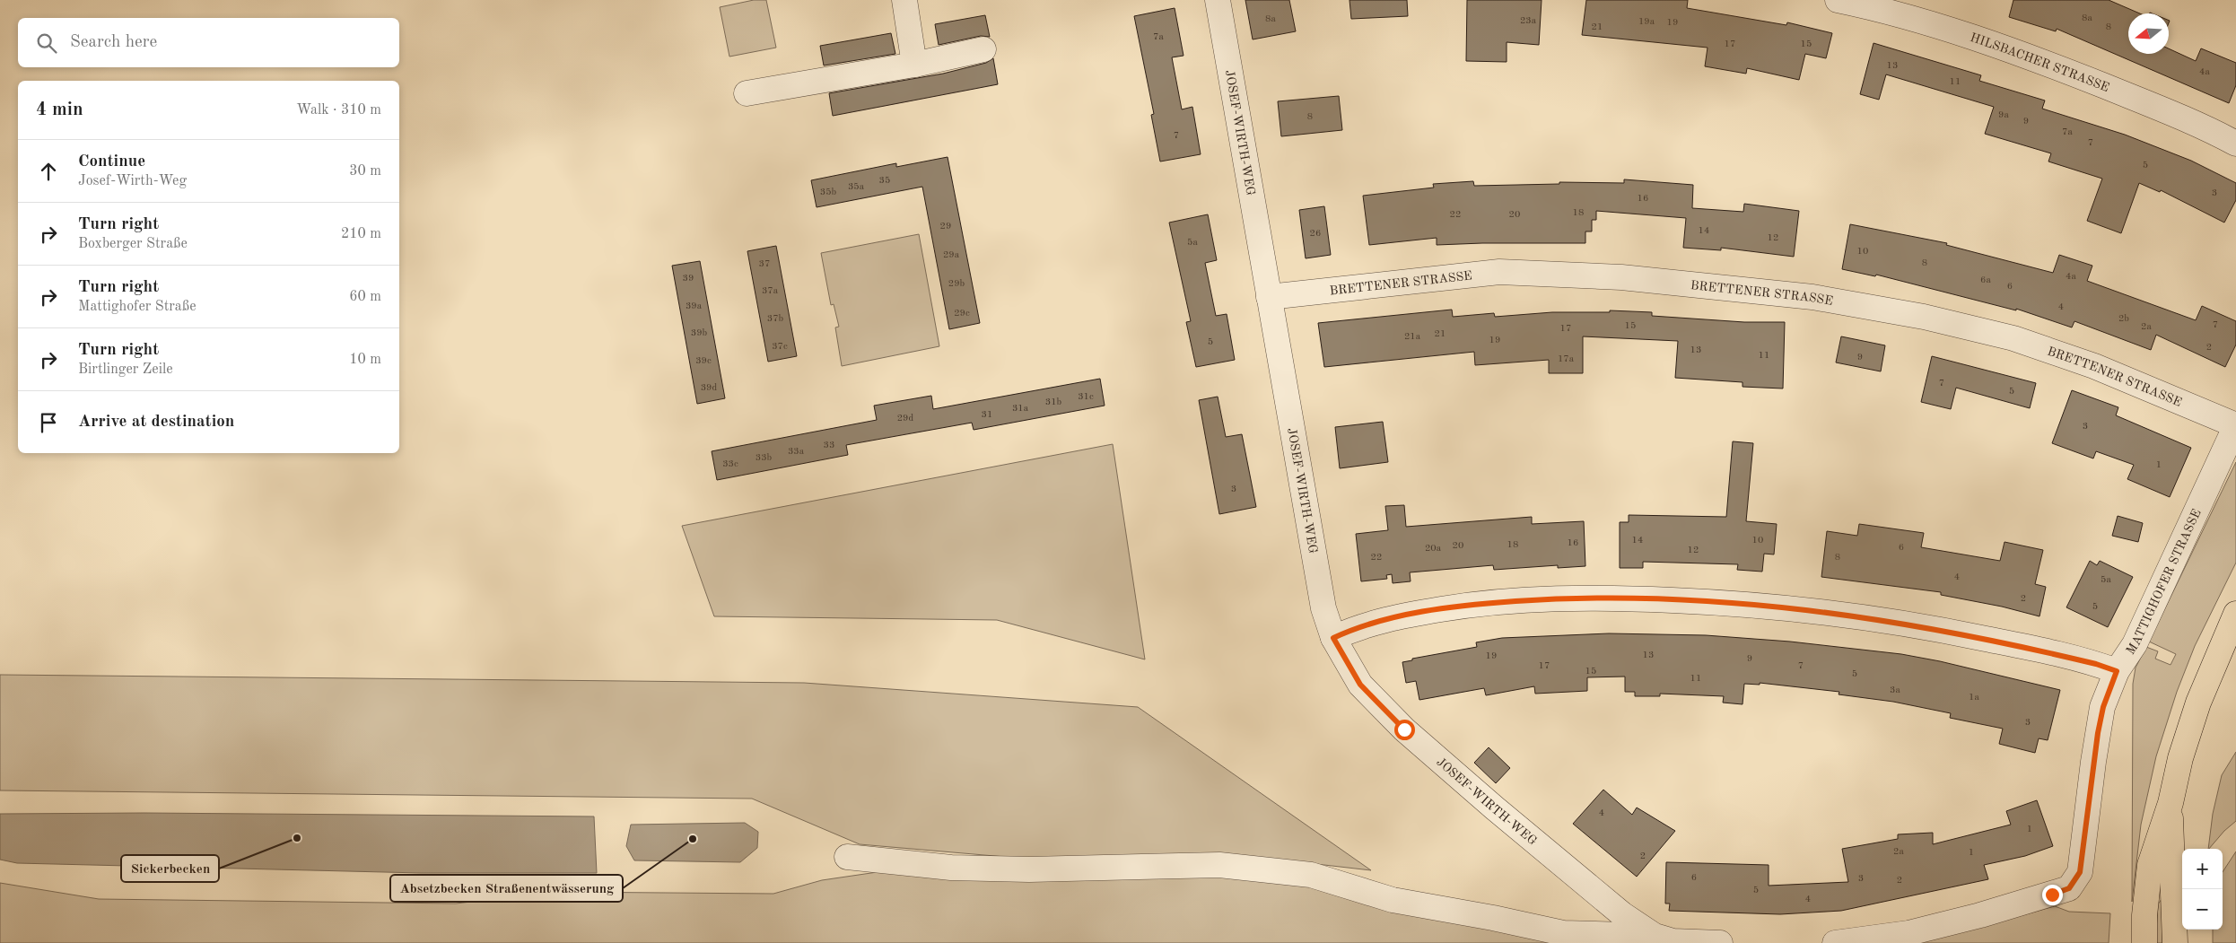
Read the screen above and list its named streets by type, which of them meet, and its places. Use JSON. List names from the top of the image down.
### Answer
{
  "streets": {
    "street": [
      "HILSBACHER STRASSE",
      "JOSEF-WIRTH-WEG",
      "BRETTENER STRASSE",
      "MATTIGHOFER STRASSE"
    ]
  },
  "crossings": [
    ["JOSEF-WIRTH-WEG", "BRETTENER STRASSE"],
    ["BRETTENER STRASSE", "MATTIGHOFER STRASSE"]
  ],
  "places": ["Sickerbecken", "Absetzbecken Straßenentwässerung"],
  "house_numbers": [
    "8a",
    "8a",
    "23a",
    "19a",
    "19",
    "21",
    "8",
    "7a",
    "17",
    "15",
    "13",
    "4a",
    "11",
    "9a",
    "8",
    "9",
    "7a",
    "7",
    "7",
    "5",
    "35",
    "35a",
    "35b",
    "3",
    "16",
    "18",
    "22",
    "20",
    "29",
    "14",
    "26",
    "12",
    "5a",
    "10",
    "29a",
    "8",
    "37",
    "4a",
    "39",
    "6a",
    "29b",
    "6",
    "37a",
    "39a",
    "4",
    "29c",
    "37b",
    "2b",
    "7",
    "15",
    "2a",
    "17",
    "39b",
    "21",
    "21a",
    "19",
    "5",
    "37c",
    "2",
    "13",
    "11",
    "9",
    "17a",
    "39c",
    "7",
    "39d",
    "5",
    "31c",
    "31b",
    "31a",
    "31",
    "29d",
    "3",
    "33",
    "33a",
    "33b",
    "33c",
    "1",
    "3",
    "14",
    "10",
    "16",
    "18",
    "20",
    "6",
    "20a",
    "12",
    "22",
    "8",
    "4",
    "5a",
    "2",
    "5",
    "13",
    "19",
    "9",
    "17",
    "7",
    "15",
    "5",
    "11",
    "3a",
    "1a",
    "3",
    "4",
    "1",
    "2a",
    "1",
    "2",
    "6",
    "3",
    "2",
    "5",
    "4"
  ],
  "north": "left",
  "page": {
    "search": "Search here",
    "heading": ["4 min", "Walk · 310 m"],
    "list": [
      ["Continue", "Josef-Wirth-Weg", "30 m"],
      ["Turn right", "Boxberger Straße", "210 m"],
      ["Turn right", "Mattighofer Straße", "60 m"],
      ["Turn right", "Birtlinger Zeile", "10 m"],
      "Arrive at destination"
    ],
    "map_buttons": ["+", "−"]
  }
}
